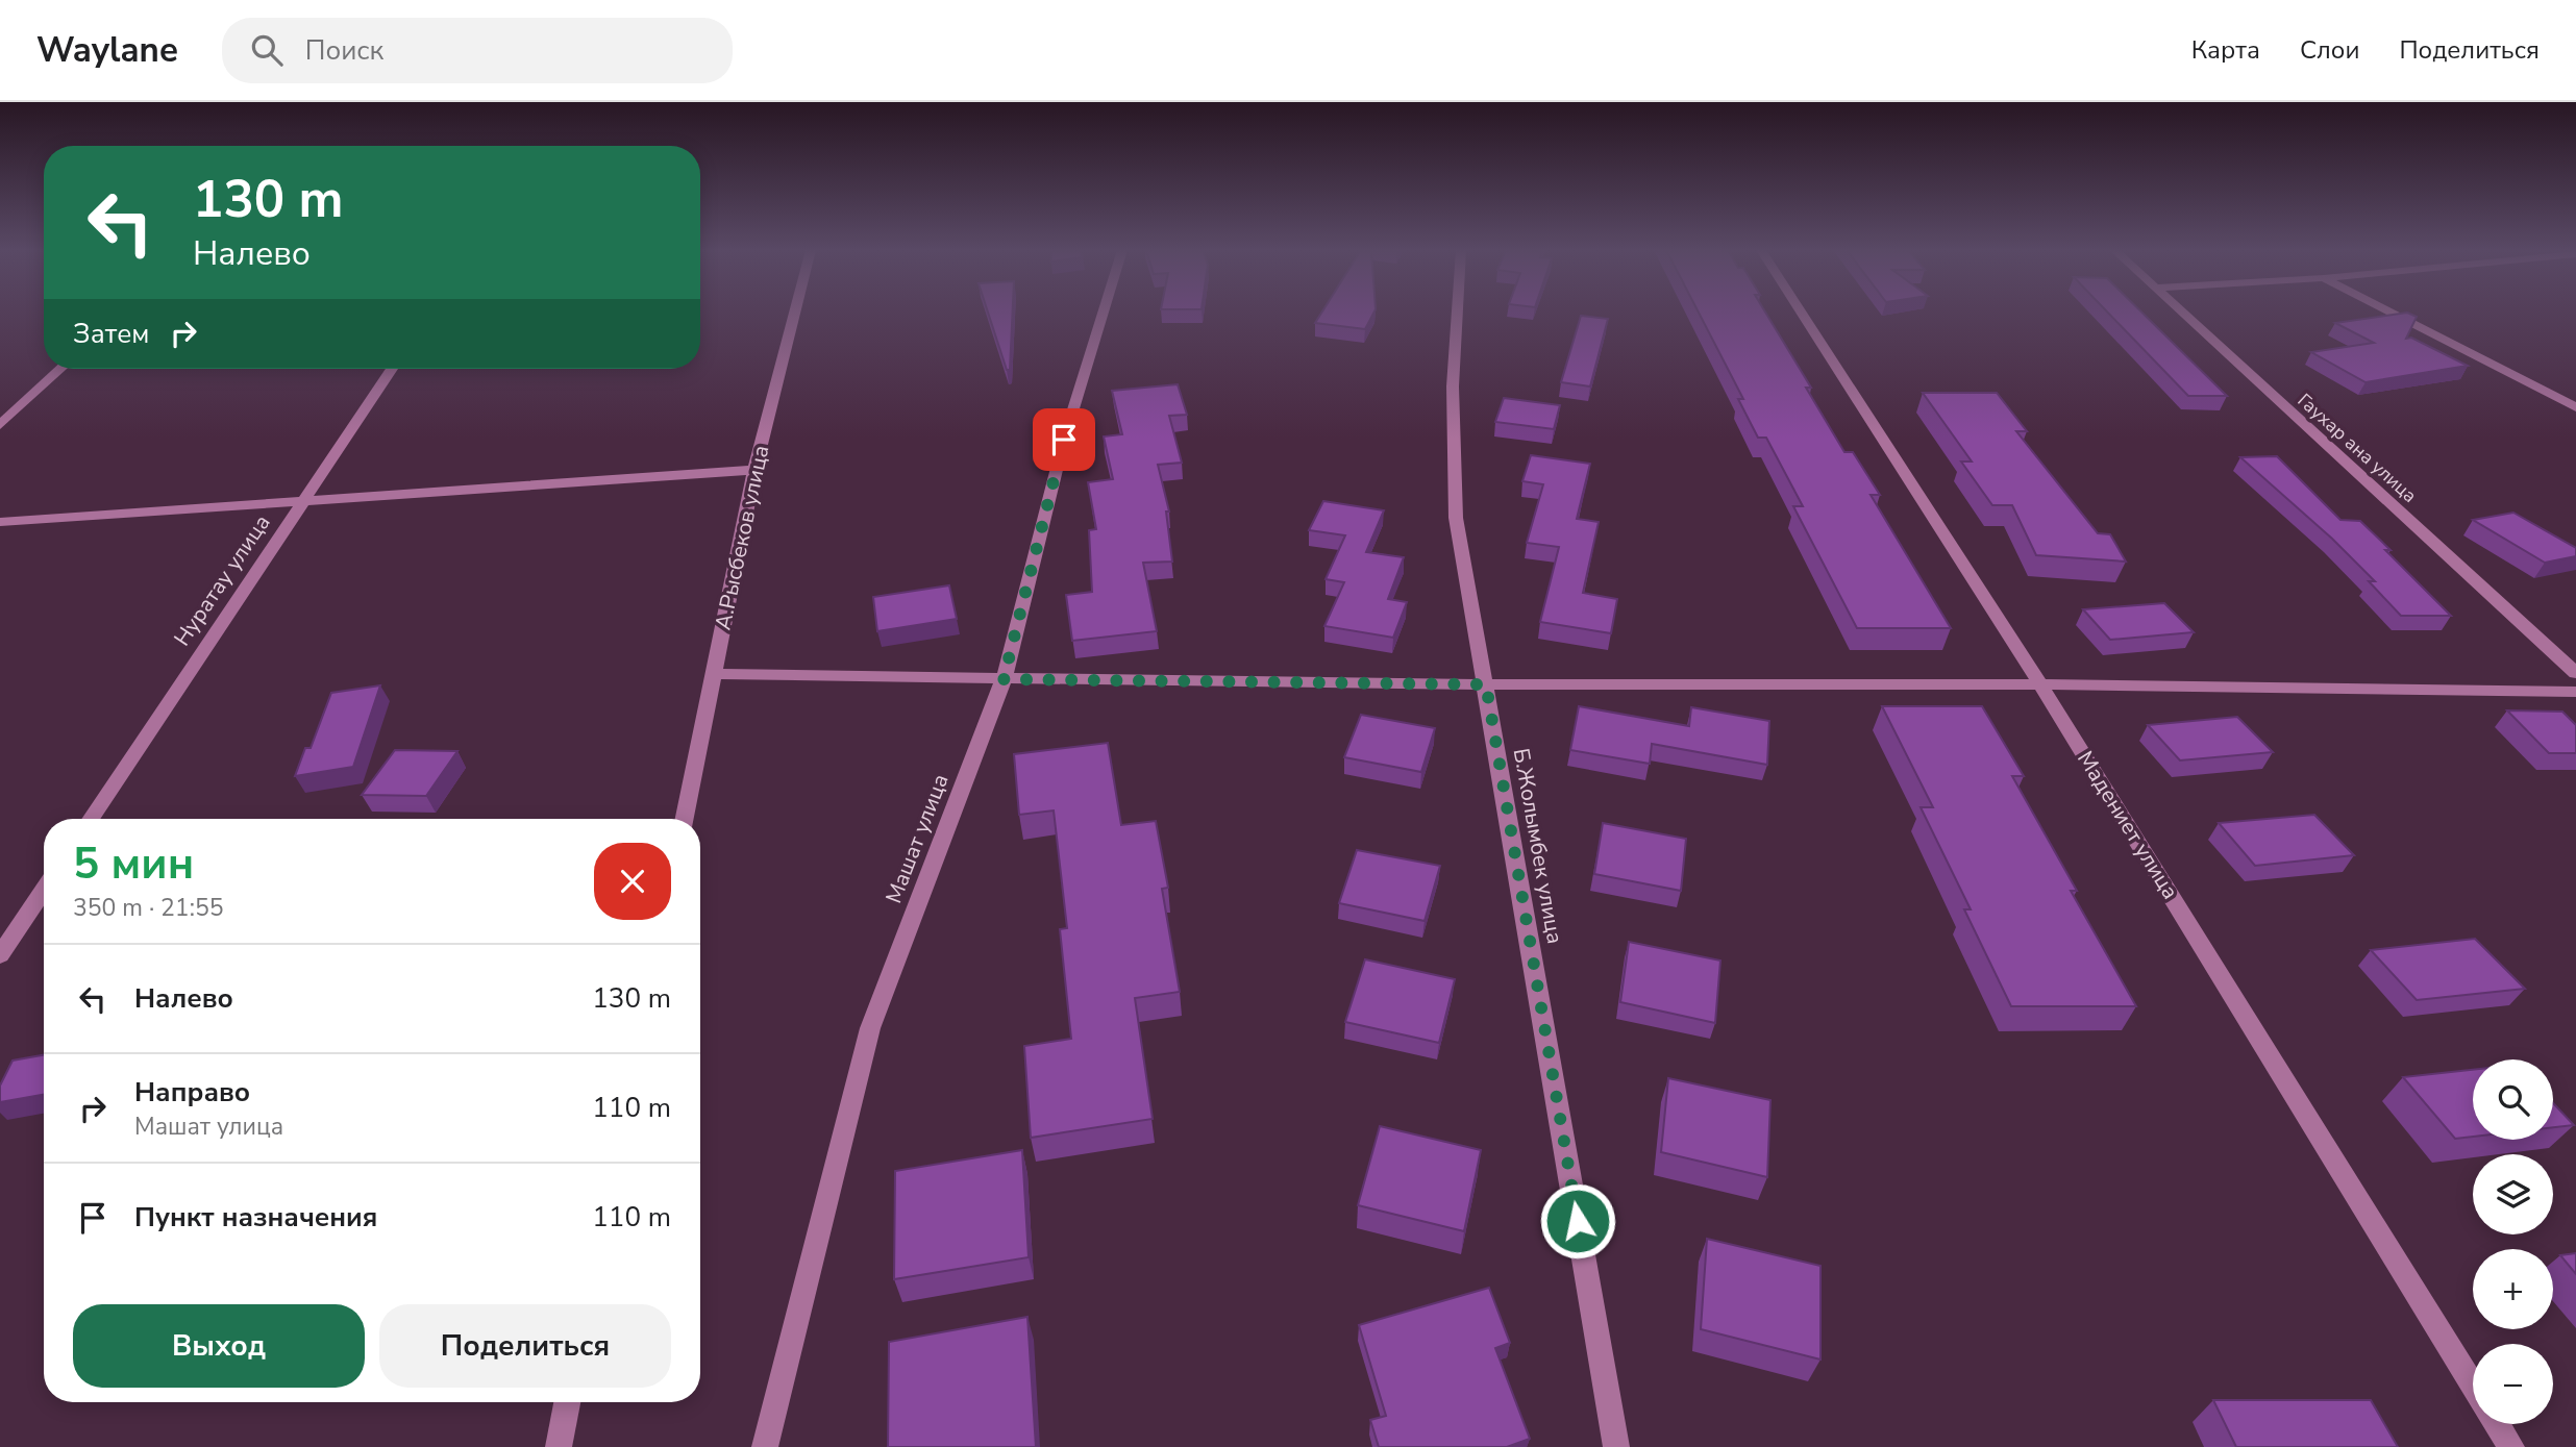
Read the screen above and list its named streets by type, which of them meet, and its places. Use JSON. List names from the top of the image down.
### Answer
{
  "streets": {
    "street": [
      "Гаухар ана улица",
      "А.Рысбеков улица",
      "Нуратау улица",
      "Мадениет улица",
      "Машат улица",
      "Б.Жолымбек улица"
    ]
  },
  "page": {
    "header": "Waylane",
    "search": "Поиск",
    "nav": ["Карта", "Слои", "Поделиться"],
    "turn": ["130 m", "Налево"],
    "then": "Затем",
    "heading": ["5 мин", "350 m · 21:55"],
    "list": [
      {
        "name": "Налево",
        "value": "130 m"
      },
      {
        "name": "Направо",
        "note": "Машат улица",
        "value": "110 m"
      },
      {
        "name": "Пункт назначения",
        "value": "110 m"
      }
    ],
    "map_buttons": ["+", "−"],
    "buttons": ["Выход", "Поделиться"]
  }
}
